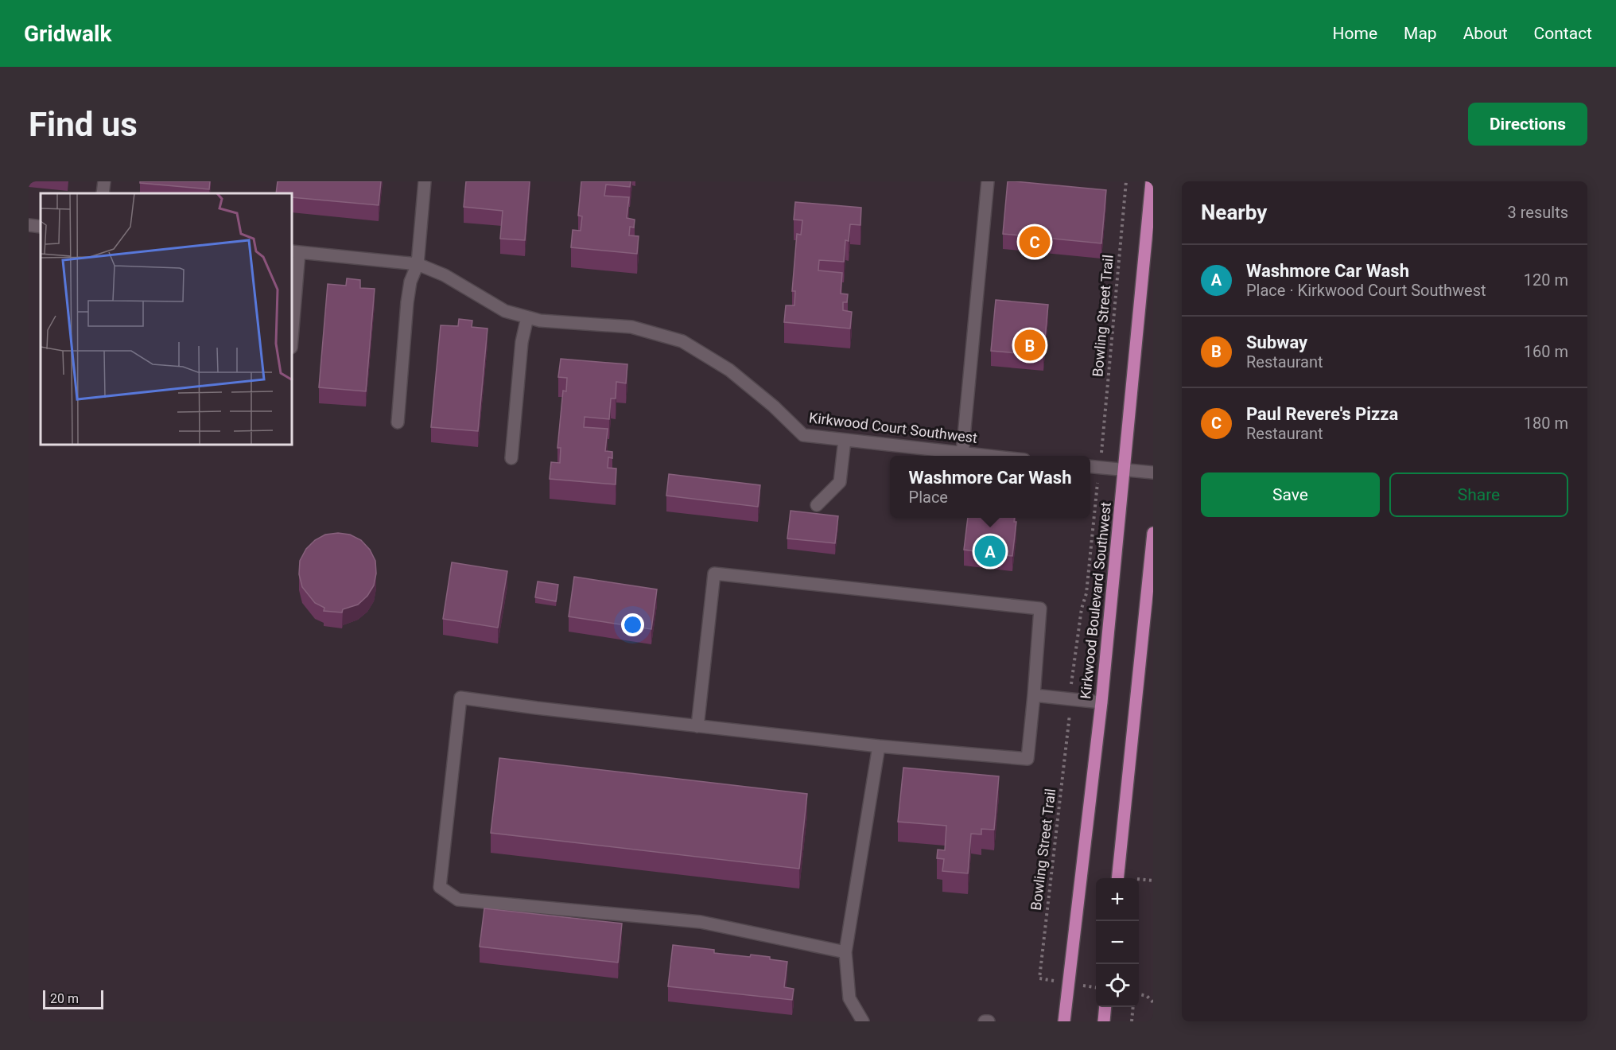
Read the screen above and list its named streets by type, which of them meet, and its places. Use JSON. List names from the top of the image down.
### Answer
{
  "streets": {
    "main road": ["Kirkwood Boulevard Southwest"],
    "street": ["Kirkwood Court Southwest"],
    "path": ["Bowling Street Trail"]
  },
  "scale_bar": "20 m",
  "page": {
    "header": "Gridwalk",
    "nav": [
      "Home",
      "Map",
      "About",
      "Contact"
    ],
    "buttons": [
      "Directions",
      ["Save", "Share"]
    ],
    "title": "Find us",
    "heading": ["Nearby", "3 results"],
    "pins": ["C", "B", "A"],
    "list": [
      {
        "mark": "A",
        "name": "Washmore Car Wash",
        "note": "Place · Kirkwood Court Southwest",
        "value": "120 m"
      },
      {
        "mark": "B",
        "name": "Subway",
        "note": "Restaurant",
        "value": "160 m"
      },
      {
        "mark": "C",
        "name": "Paul Revere's Pizza",
        "note": "Restaurant",
        "value": "180 m"
      }
    ],
    "popup": ["Washmore Car Wash", "Place"],
    "map_buttons": ["+", "−"],
    "scale": "20 m"
  }
}
